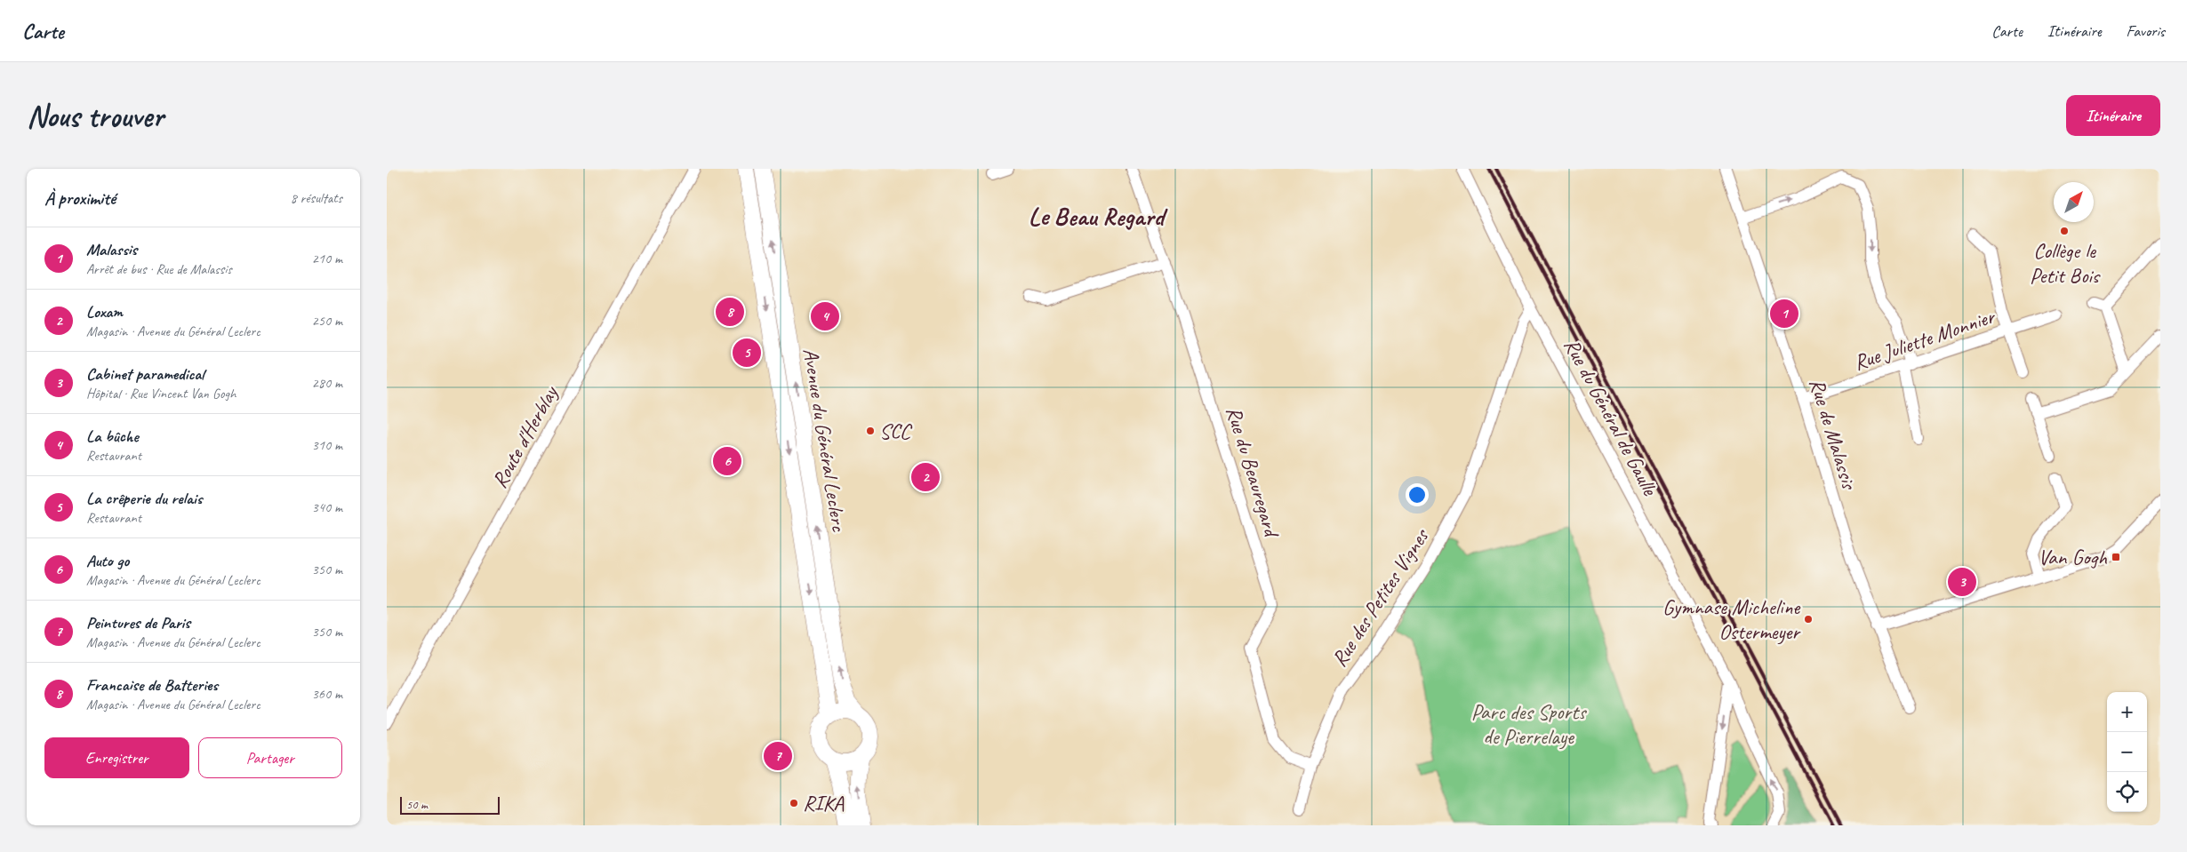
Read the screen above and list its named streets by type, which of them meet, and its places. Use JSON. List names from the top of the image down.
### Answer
{
  "streets": {
    "main road": ["Avenue du Général Leclerc"],
    "street": [
      "Rue Juliette Monnier",
      "Rue du Général de Gaulle",
      "Rue de Malassis",
      "Route d'Herblay",
      "Rue du Beauregard",
      "Rue des Petites Vignes"
    ]
  },
  "crossings": [
    ["Rue Juliette Monnier", "Rue de Malassis"],
    ["Rue du Général de Gaulle", "Rue des Petites Vignes"],
    ["Rue du Beauregard", "Rue des Petites Vignes"]
  ],
  "districts": ["Le Beau Regard"],
  "parks": ["Parc des Sports de Pierrelaye"],
  "places": {
    "other": [
      "Collège le Petit Bois",
      "SCC",
      "Gymnase Micheline Ostermeyer",
      "RIKA"
    ],
    "transit": ["Van Gogh"]
  },
  "scale_bar": "50 m",
  "north": "top right",
  "page": {
    "header": "Carte",
    "nav": ["Carte", "Itinéraire", "Favoris"],
    "buttons": [
      "Itinéraire",
      ["Enregistrer", "Partager"]
    ],
    "title": "Nous trouver",
    "heading": ["À proximité", "8 résultats"],
    "list": [
      {
        "mark": "1",
        "name": "Malassis",
        "note": "Arrêt de bus · Rue de Malassis",
        "value": "210 m"
      },
      {
        "mark": "2",
        "name": "Loxam",
        "note": "Magasin · Avenue du Général Leclerc",
        "value": "250 m"
      },
      {
        "mark": "3",
        "name": "Cabinet paramedical",
        "note": "Hôpital · Rue Vincent Van Gogh",
        "value": "280 m"
      },
      {
        "mark": "4",
        "name": "La bûche",
        "note": "Restaurant",
        "value": "310 m"
      },
      {
        "mark": "5",
        "name": "La crêperie du relais",
        "note": "Restaurant",
        "value": "340 m"
      },
      {
        "mark": "6",
        "name": "Auto go",
        "note": "Magasin · Avenue du Général Leclerc",
        "value": "350 m"
      },
      {
        "mark": "7",
        "name": "Peintures de Paris",
        "note": "Magasin · Avenue du Général Leclerc",
        "value": "350 m"
      },
      {
        "mark": "8",
        "name": "Francaise de Batteries",
        "note": "Magasin · Avenue du Général Leclerc",
        "value": "360 m"
      }
    ],
    "pins": [
      "8",
      "1",
      "4",
      "5",
      "6",
      "2",
      "3",
      "7"
    ],
    "map_buttons": ["+", "−"],
    "scale": "50 m"
  }
}
